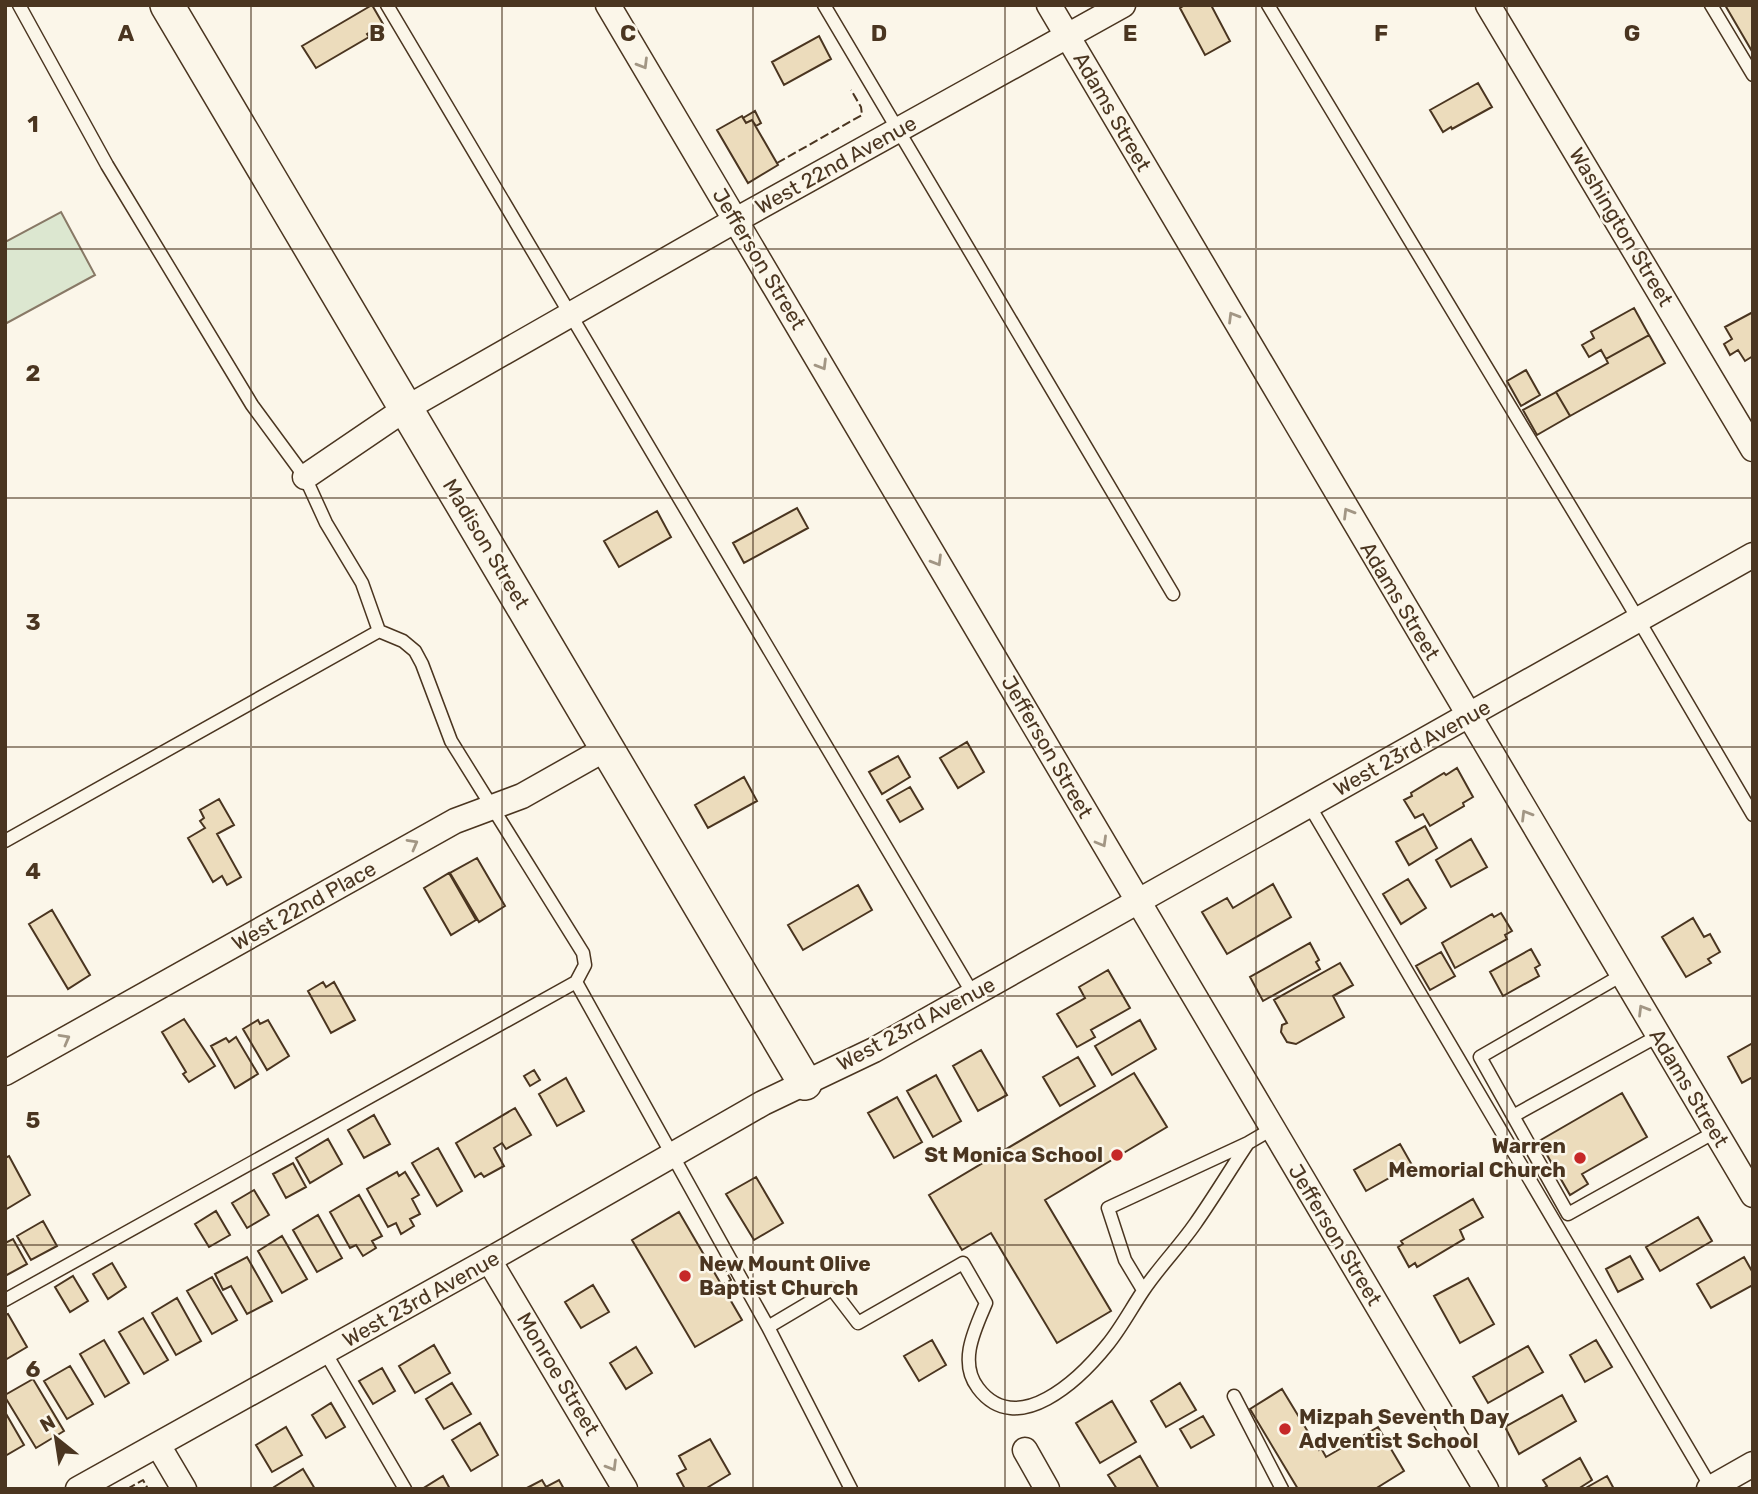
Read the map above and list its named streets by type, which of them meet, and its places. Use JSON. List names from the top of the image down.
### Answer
{
  "streets": {
    "street": [
      "Adams Street",
      "West 22nd Avenue",
      "Washington Street",
      "Jefferson Street",
      "Madison Street",
      "West 23rd Avenue",
      "West 22nd Place",
      "Monroe Street"
    ]
  },
  "crossings": [
    ["Adams Street", "West 22nd Avenue"],
    ["Adams Street", "West 23rd Avenue"],
    ["West 22nd Avenue", "Jefferson Street"],
    ["West 22nd Avenue", "Madison Street"],
    ["Jefferson Street", "West 23rd Avenue"],
    ["Madison Street", "West 23rd Avenue"],
    ["Madison Street", "West 22nd Place"],
    ["West 23rd Avenue", "Monroe Street"]
  ],
  "one_way": [
    "Adams Street",
    "Jefferson Street",
    "West 22nd Place",
    "Monroe Street"
  ],
  "places": [
    "St Monica School",
    "Warren Memorial Church",
    "New Mount Olive Baptist Church",
    "Mizpah Seventh Day Adventist School"
  ],
  "north": "top left",
  "grid": {
    "columns": [
      "A",
      "B",
      "C",
      "D",
      "E",
      "F",
      "G"
    ],
    "rows": [
      "1",
      "2",
      "3",
      "4",
      "5",
      "6"
    ]
  }
}
